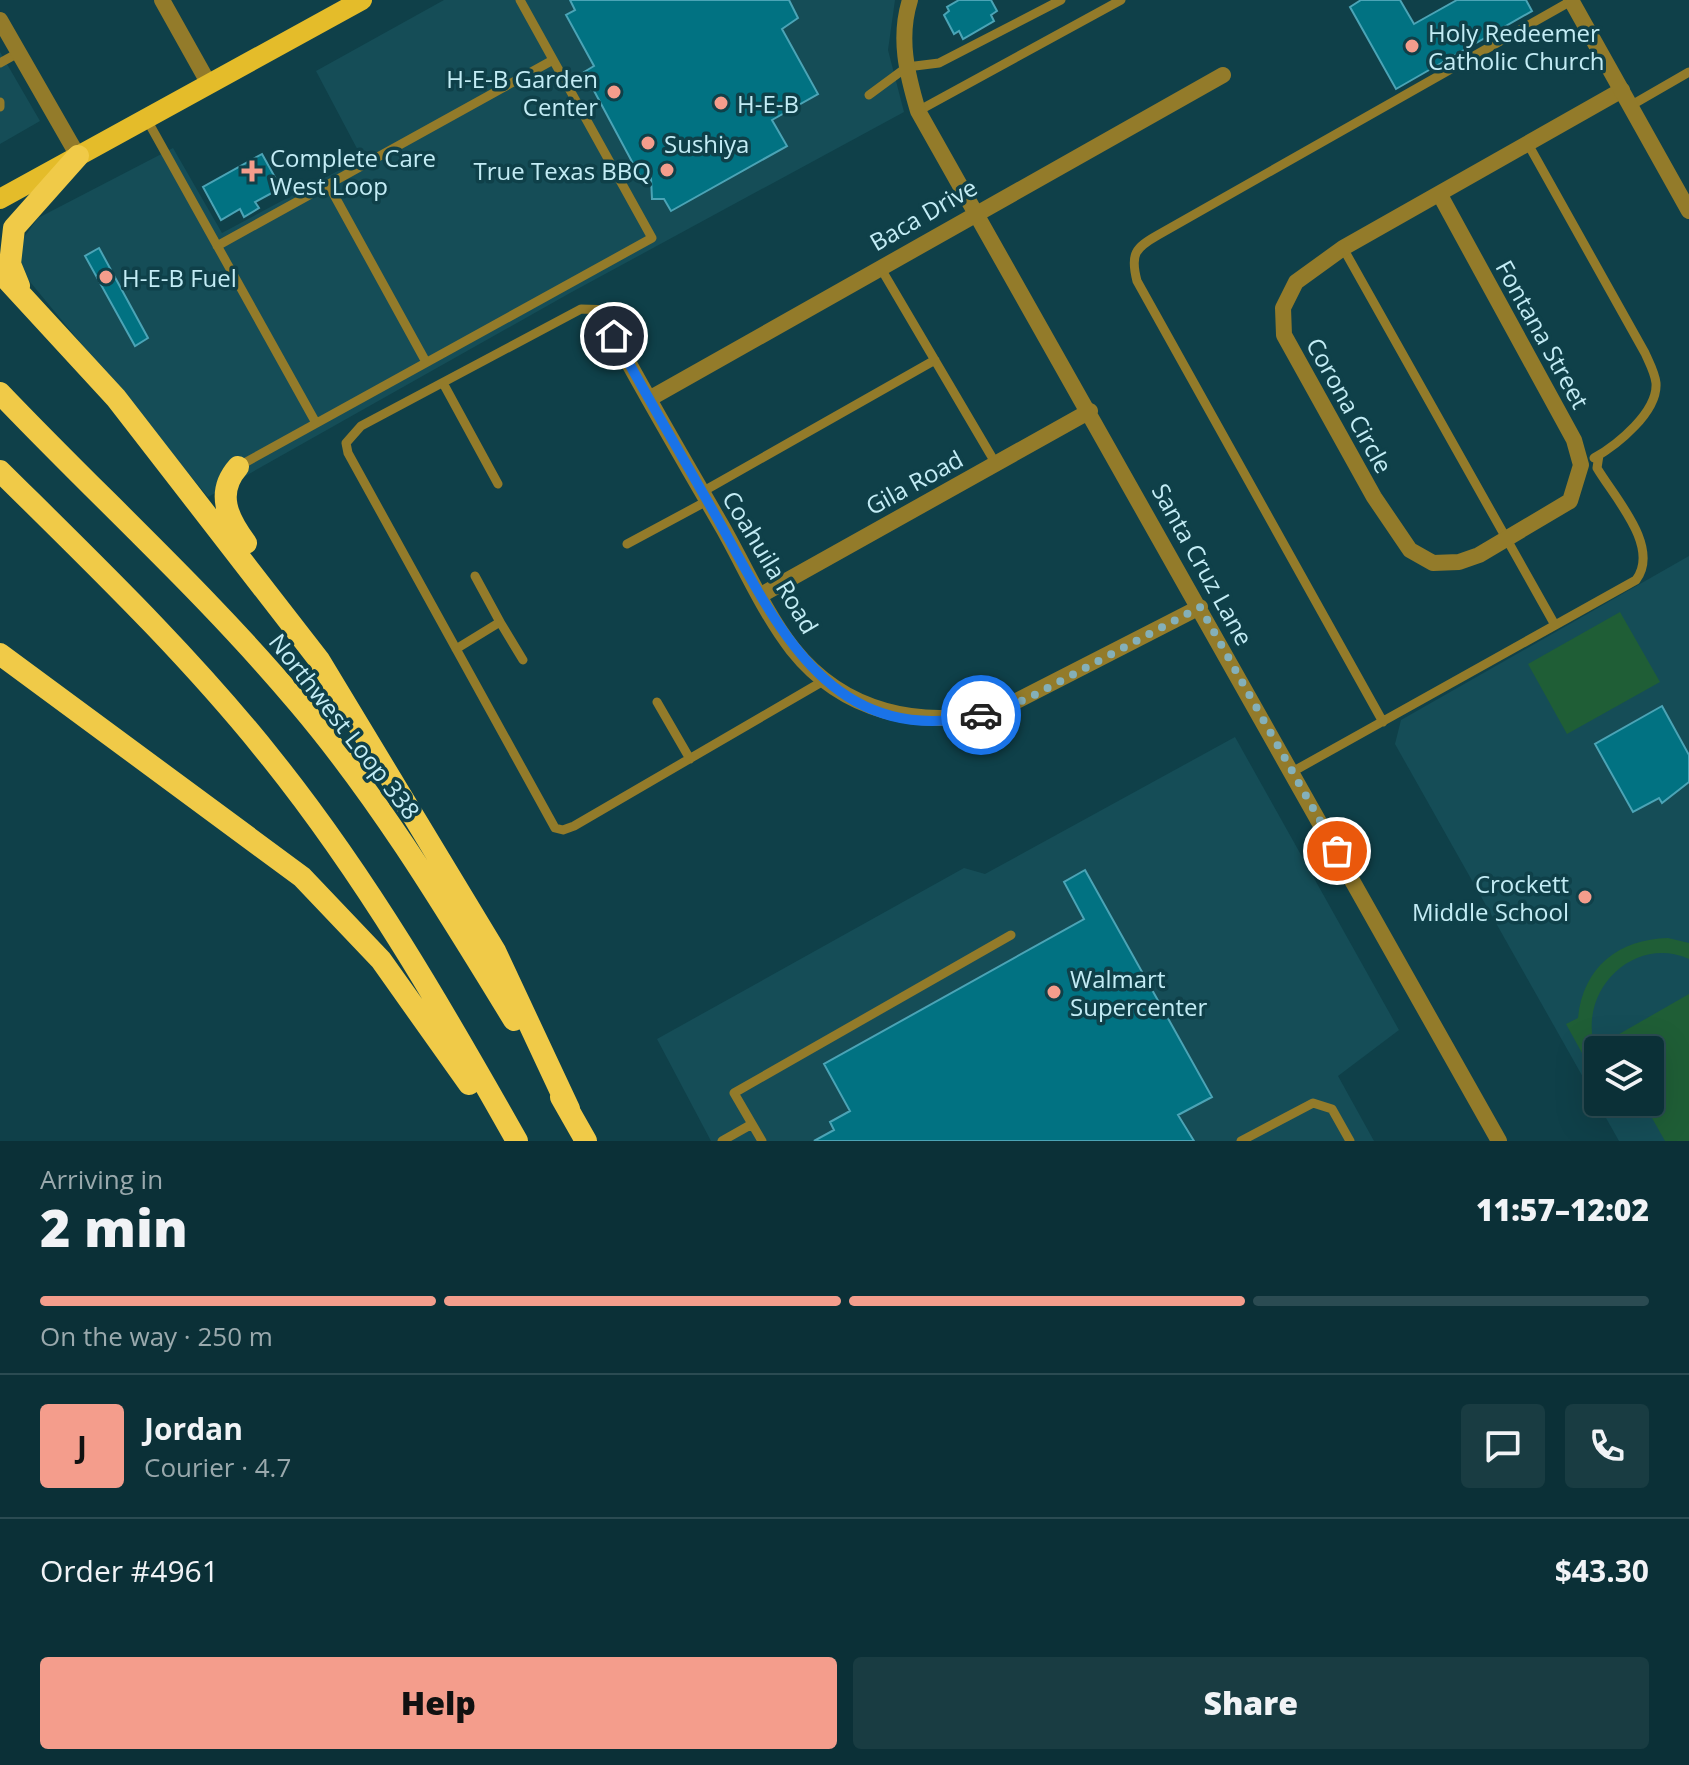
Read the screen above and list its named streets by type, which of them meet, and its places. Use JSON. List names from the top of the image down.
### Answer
{
  "streets": {
    "highway": ["Northwest Loop 338"],
    "street": [
      "Baca Drive",
      "Fontana Street",
      "Corona Circle",
      "Gila Road",
      "Coahuila Road",
      "Santa Cruz Lane"
    ]
  },
  "crossings": [
    ["Baca Drive", "Coahuila Road"],
    ["Baca Drive", "Santa Cruz Lane"],
    ["Fontana Street", "Corona Circle"],
    ["Gila Road", "Coahuila Road"],
    ["Gila Road", "Santa Cruz Lane"],
    ["Coahuila Road", "Santa Cruz Lane"]
  ],
  "places": {
    "other": [
      "Holy Redeemer Catholic Church",
      "H-E-B Garden Center",
      "H-E-B",
      "Sushiya",
      "True Texas BBQ",
      "H-E-B Fuel",
      "Crockett Middle School",
      "Walmart Supercenter"
    ],
    "health": ["Complete Care West Loop"]
  },
  "page": {
    "heading": ["2 min", "Arriving in", "11:57–12:02"],
    "panel": [
      "Jordan",
      "Courier · 4.7",
      "Order #4961",
      "$43.30"
    ],
    "bar": "On the way · 250 m",
    "round": "J",
    "buttons": ["Help", "Share"]
  }
}
